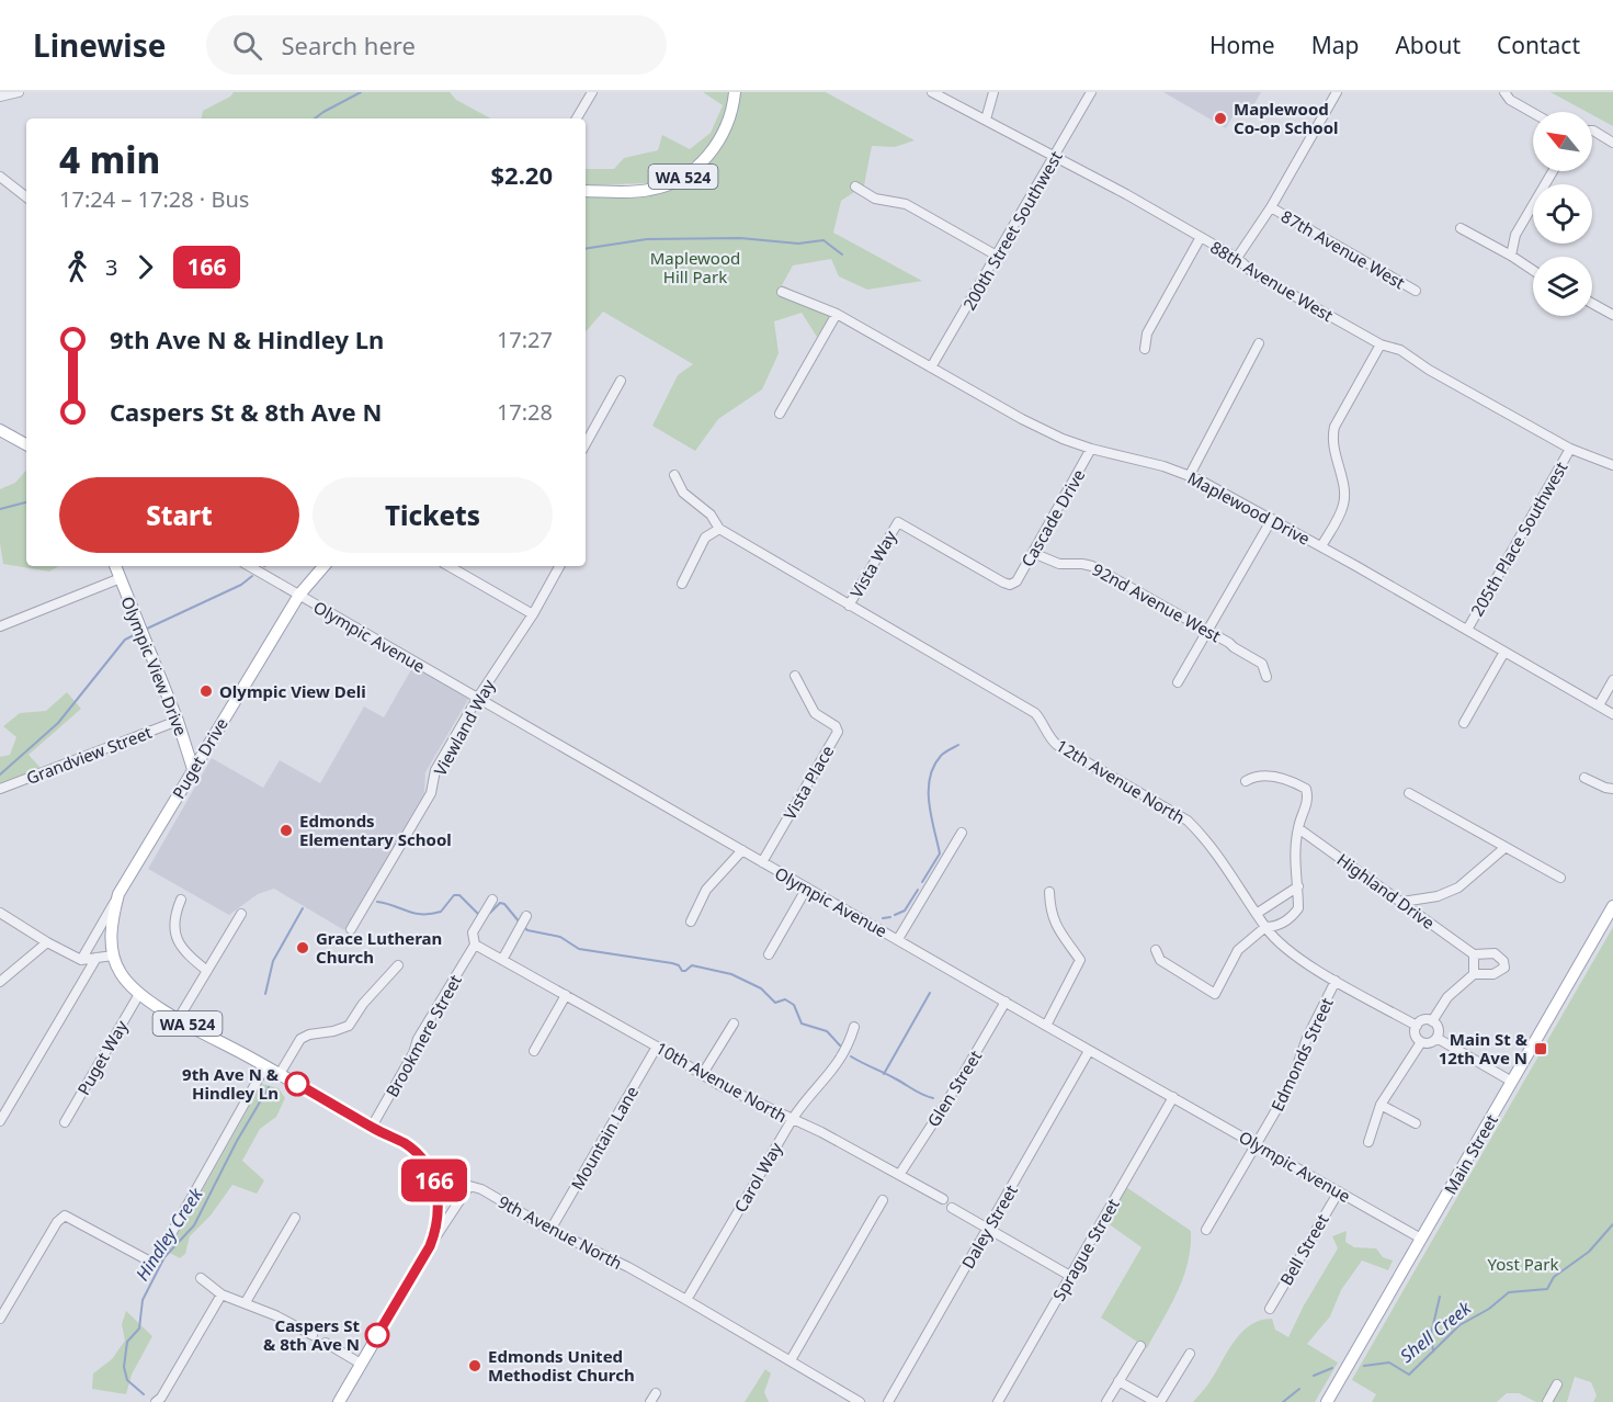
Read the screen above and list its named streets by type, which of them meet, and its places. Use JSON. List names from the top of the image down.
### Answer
{
  "streets": {
    "main road": [
      "WA 524",
      "Olympic View Drive",
      "Puget Drive",
      "Main Street"
    ],
    "street": [
      "200th Street Southwest",
      "87th Avenue West",
      "88th Avenue West",
      "Maplewood Drive",
      "Cascade Drive",
      "205th Place Southwest",
      "Vista Way",
      "92nd Avenue West",
      "Olympic Avenue",
      "Viewland Way",
      "Grandview Street",
      "12th Avenue North",
      "Vista Place",
      "Highland Drive",
      "Brookmere Street",
      "Edmonds Street",
      "Puget Way",
      "10th Avenue North",
      "Glen Street",
      "Mountain Lane",
      "Carol Way",
      "Daley Street",
      "9th Avenue North",
      "Sprague Street",
      "Bell Street"
    ]
  },
  "crossings": [
    ["WA 524", "Brookmere Street"],
    ["WA 524", "Puget Way"],
    ["WA 524", "9th Avenue North"],
    ["200th Street Southwest", "88th Avenue West"],
    ["200th Street Southwest", "Maplewood Drive"],
    ["88th Avenue West", "205th Place Southwest"],
    ["Maplewood Drive", "Cascade Drive"],
    ["Maplewood Drive", "205th Place Southwest"],
    ["Cascade Drive", "Vista Way"],
    ["Cascade Drive", "92nd Avenue West"],
    ["Vista Way", "12th Avenue North"],
    ["Olympic Avenue", "Viewland Way"],
    ["Olympic Avenue", "Puget Drive"],
    ["Olympic Avenue", "Vista Place"],
    ["Olympic Avenue", "Edmonds Street"],
    ["Olympic Avenue", "Glen Street"],
    ["Olympic Avenue", "Main Street"],
    ["Olympic Avenue", "Daley Street"],
    ["Olympic Avenue", "Sprague Street"],
    ["Olympic Avenue", "Bell Street"],
    ["Olympic View Drive", "Grandview Street"],
    ["Olympic View Drive", "Puget Drive"],
    ["12th Avenue North", "Edmonds Street"],
    ["Brookmere Street", "10th Avenue North"],
    ["10th Avenue North", "Glen Street"],
    ["10th Avenue North", "Mountain Lane"],
    ["10th Avenue North", "Carol Way"],
    ["Mountain Lane", "9th Avenue North"],
    ["Carol Way", "9th Avenue North"]
  ],
  "water": ["Hindley Creek", "Shell Creek"],
  "parks": ["Maplewood Hill Park", "Yost Park"],
  "places": {
    "other": [
      "Maplewood Co-op School",
      "Olympic View Deli",
      "Edmonds Elementary School",
      "Grace Lutheran Church",
      "9th Ave N & Hindley Ln",
      "Caspers St & 8th Ave N",
      "Edmonds United Methodist Church"
    ],
    "transit": ["Main St & 12th Ave N"]
  },
  "lines": ["bus line 166"],
  "north": "top left",
  "page": {
    "header": "Linewise",
    "search": "Search here",
    "nav": [
      "Home",
      "Map",
      "About",
      "Contact"
    ],
    "on_map": "166",
    "heading": ["4 min", "17:24 – 17:28 · Bus", "$2.20"],
    "legs": ["3", "166"],
    "list": [
      {
        "name": "9th Ave N & Hindley Ln",
        "value": "17:27"
      },
      {
        "name": "Caspers St & 8th Ave N",
        "value": "17:28"
      }
    ],
    "buttons": ["Start", "Tickets"]
  }
}
